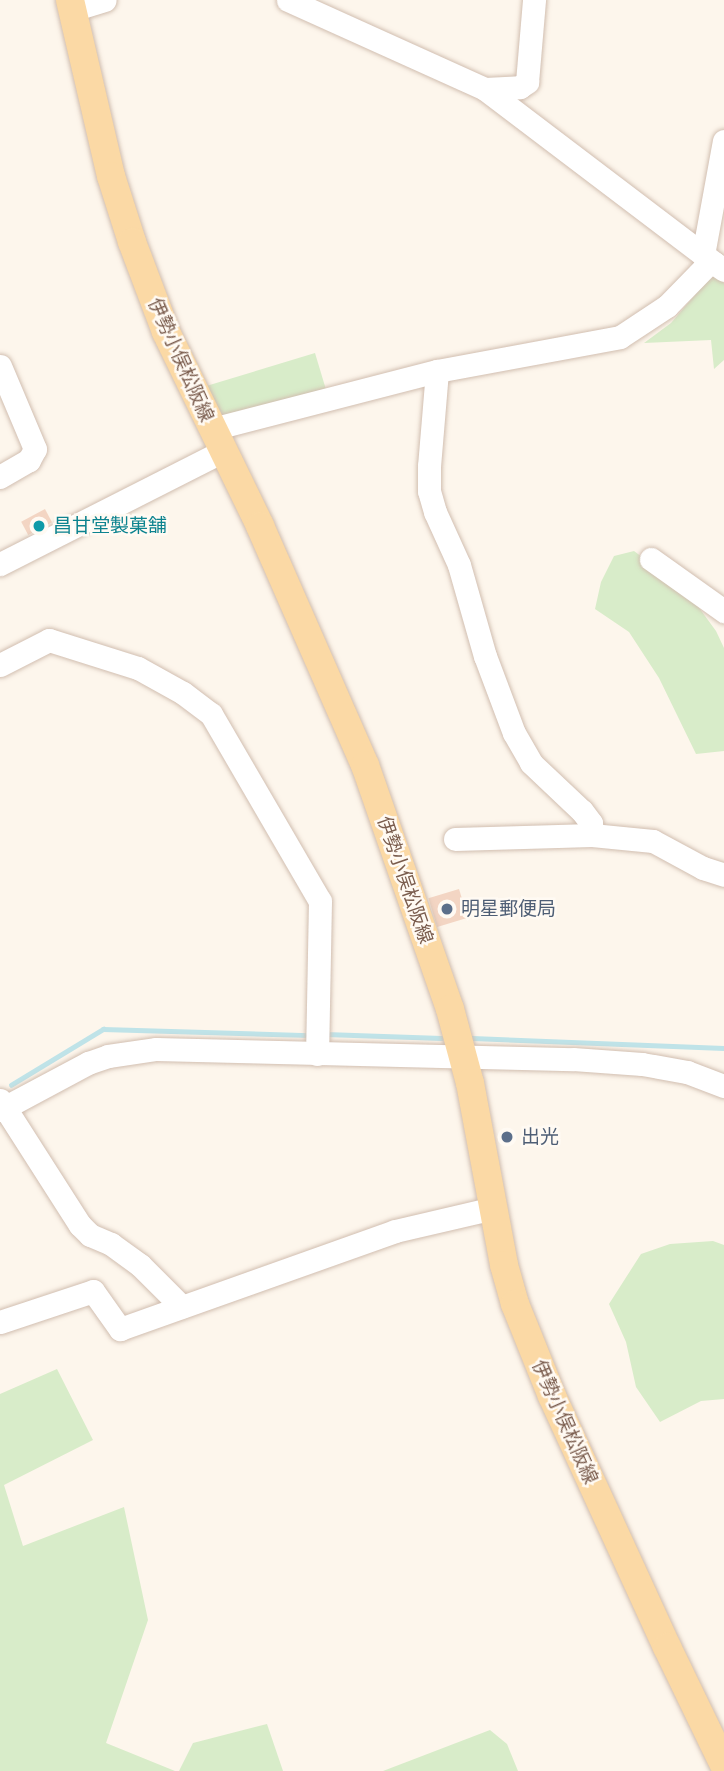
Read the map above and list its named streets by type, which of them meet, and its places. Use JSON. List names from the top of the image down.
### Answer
{
  "streets": {
    "main road": ["伊勢小俣松阪線"]
  },
  "places": ["昌甘堂製菓舗", "明星郵便局", "出光"]
}
